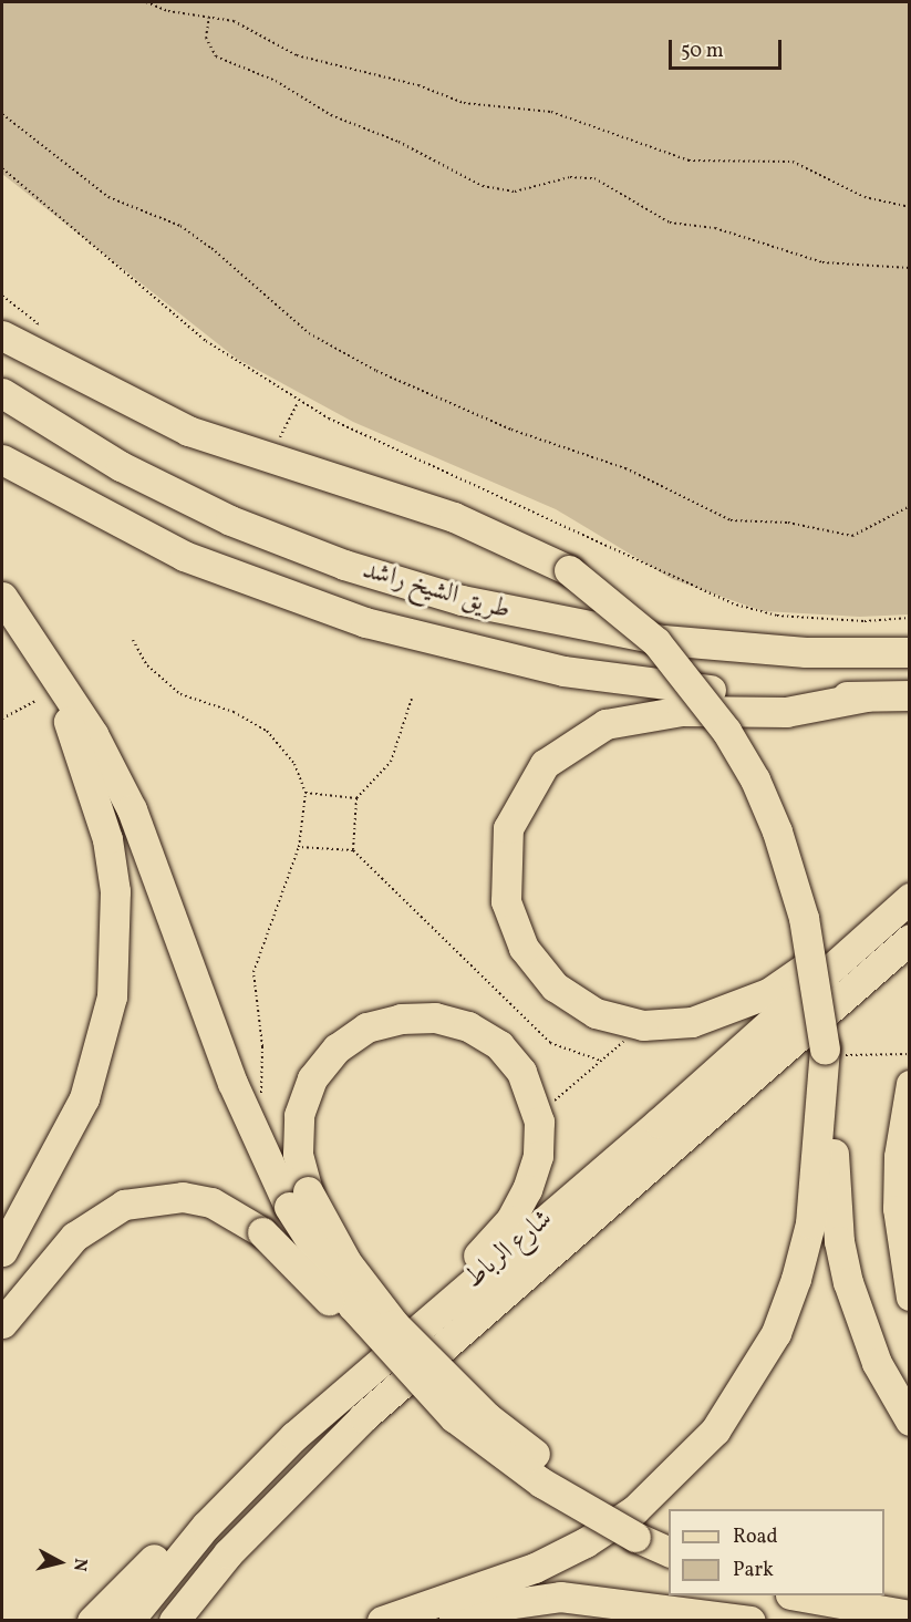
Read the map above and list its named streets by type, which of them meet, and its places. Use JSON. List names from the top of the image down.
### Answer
{
  "streets": {
    "highway": ["طريق الشيخ راشد", "شارع الرباط"]
  },
  "legend": ["Road", "Park"],
  "scale_bar": "50 m",
  "north": "right"
}
